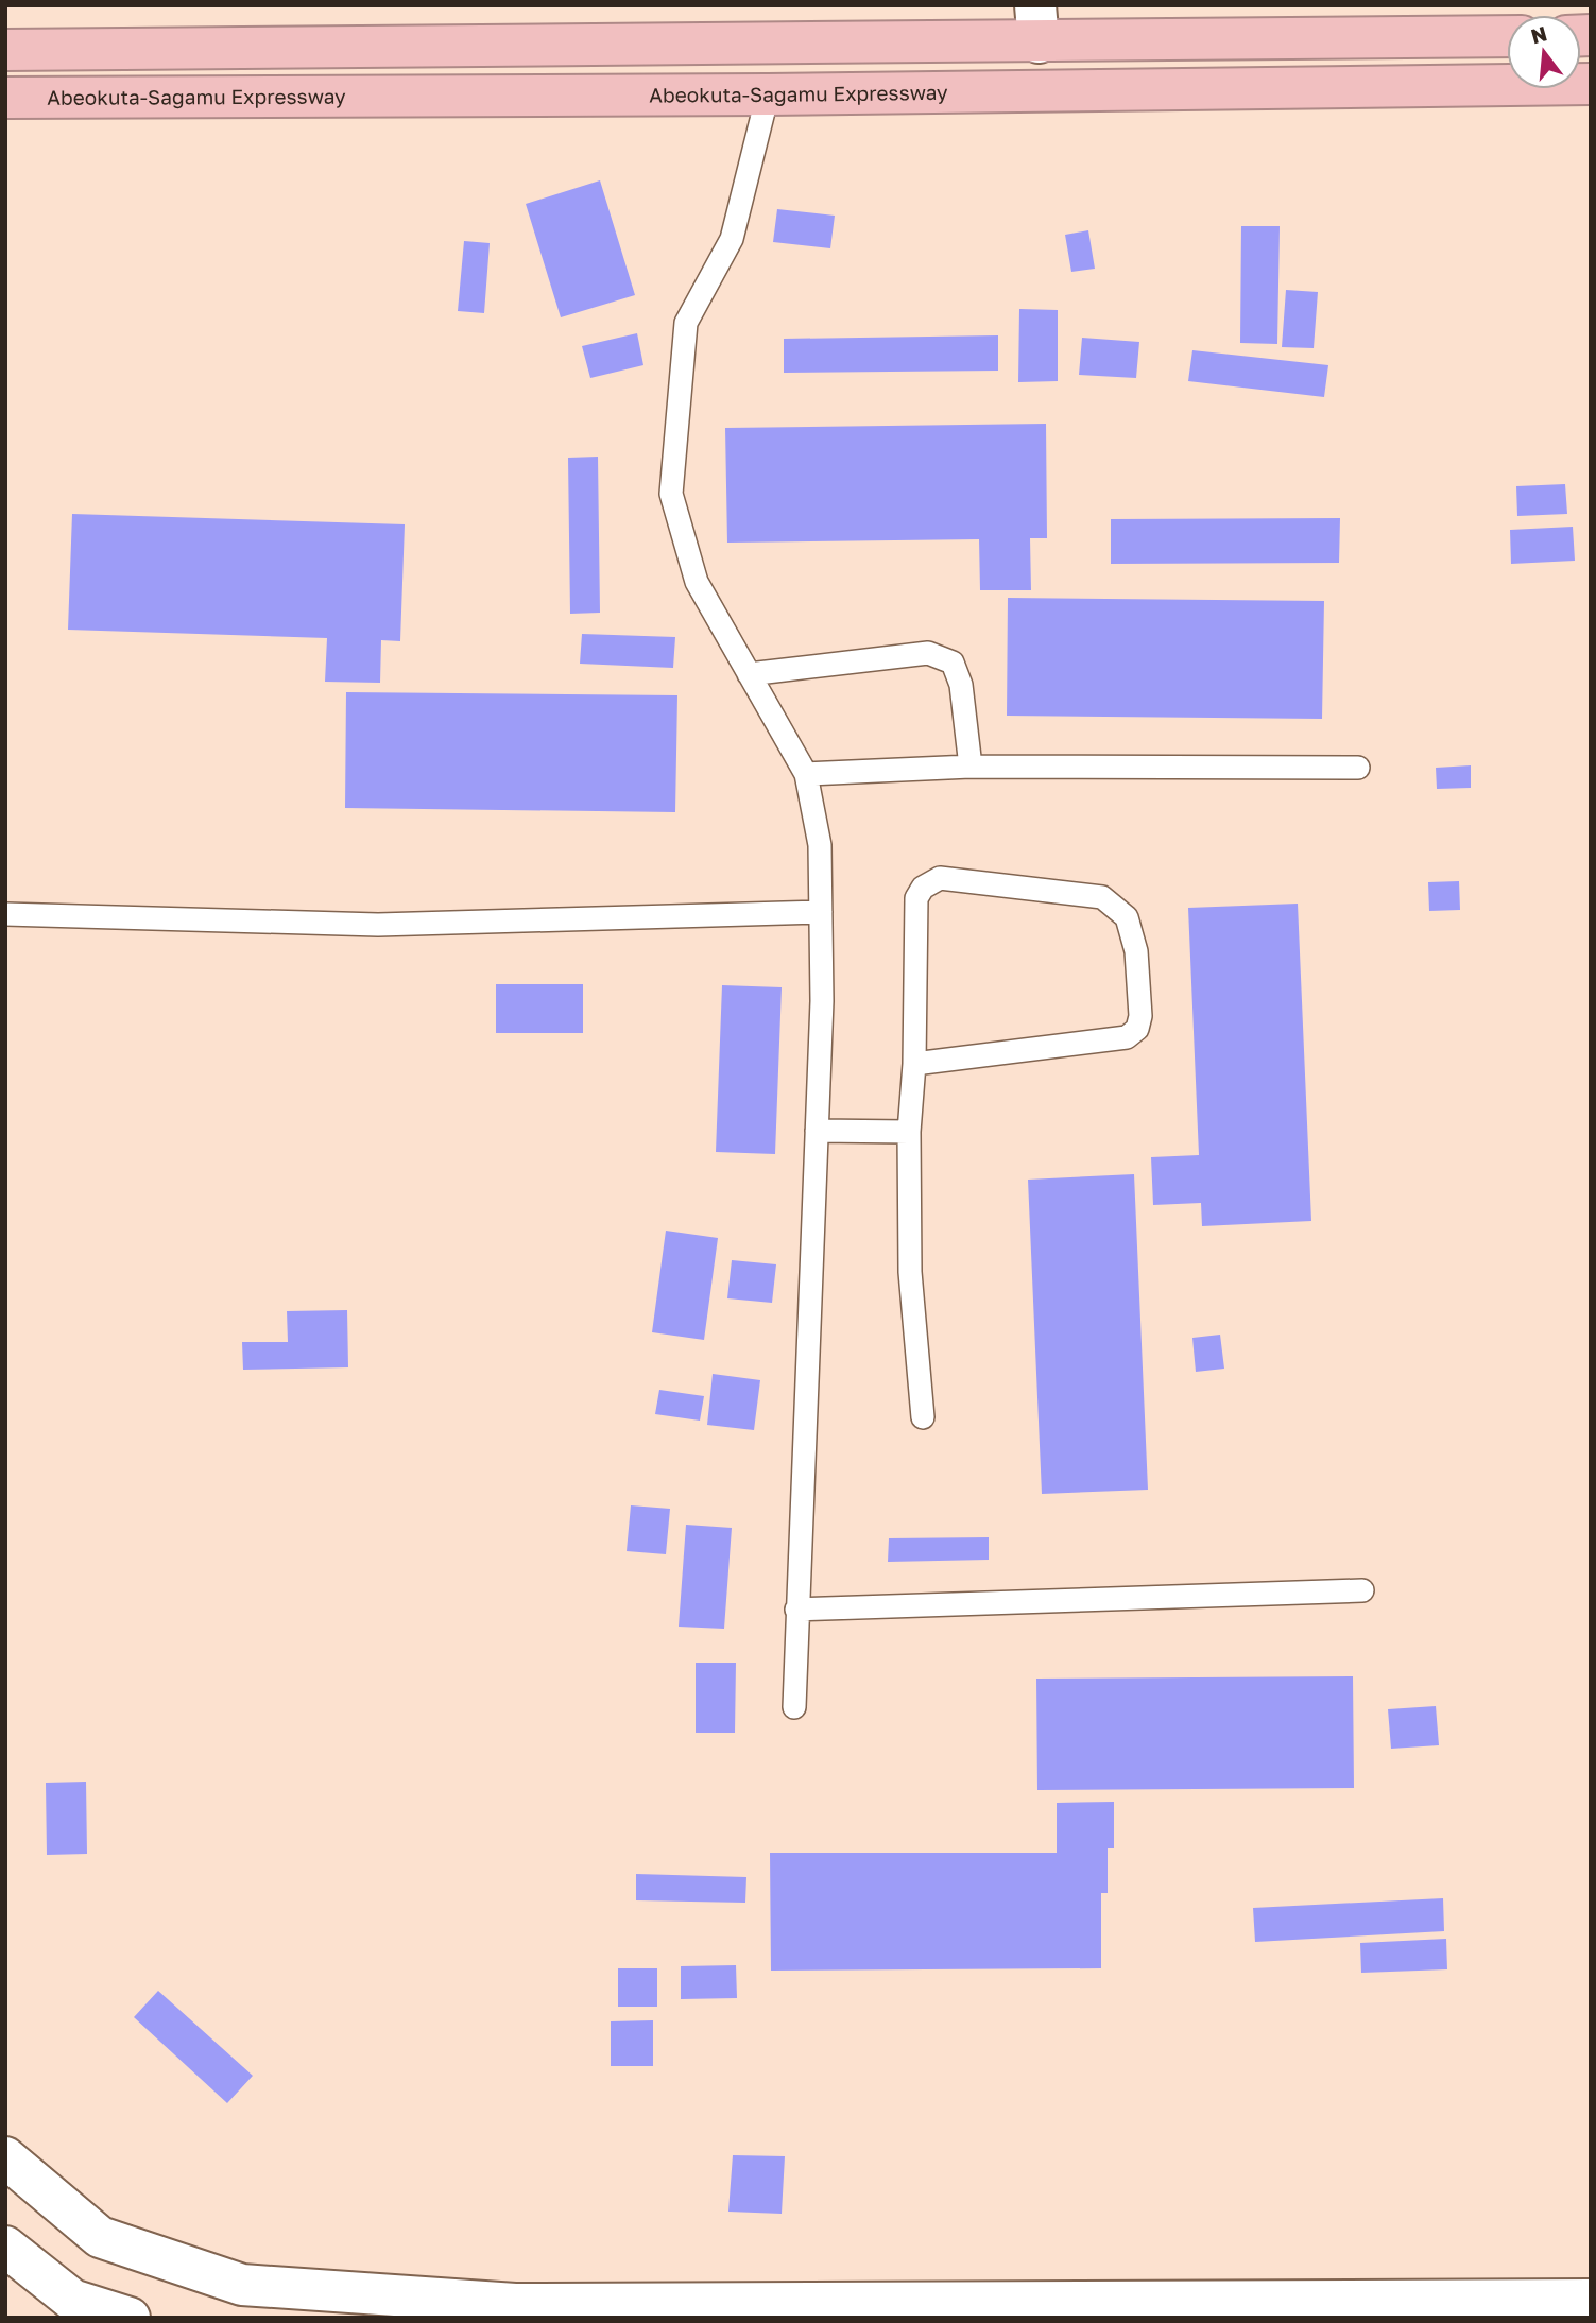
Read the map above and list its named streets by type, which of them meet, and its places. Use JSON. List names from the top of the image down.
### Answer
{
  "streets": {
    "highway": ["Abeokuta-Sagamu Expressway"]
  },
  "north": "top"
}
